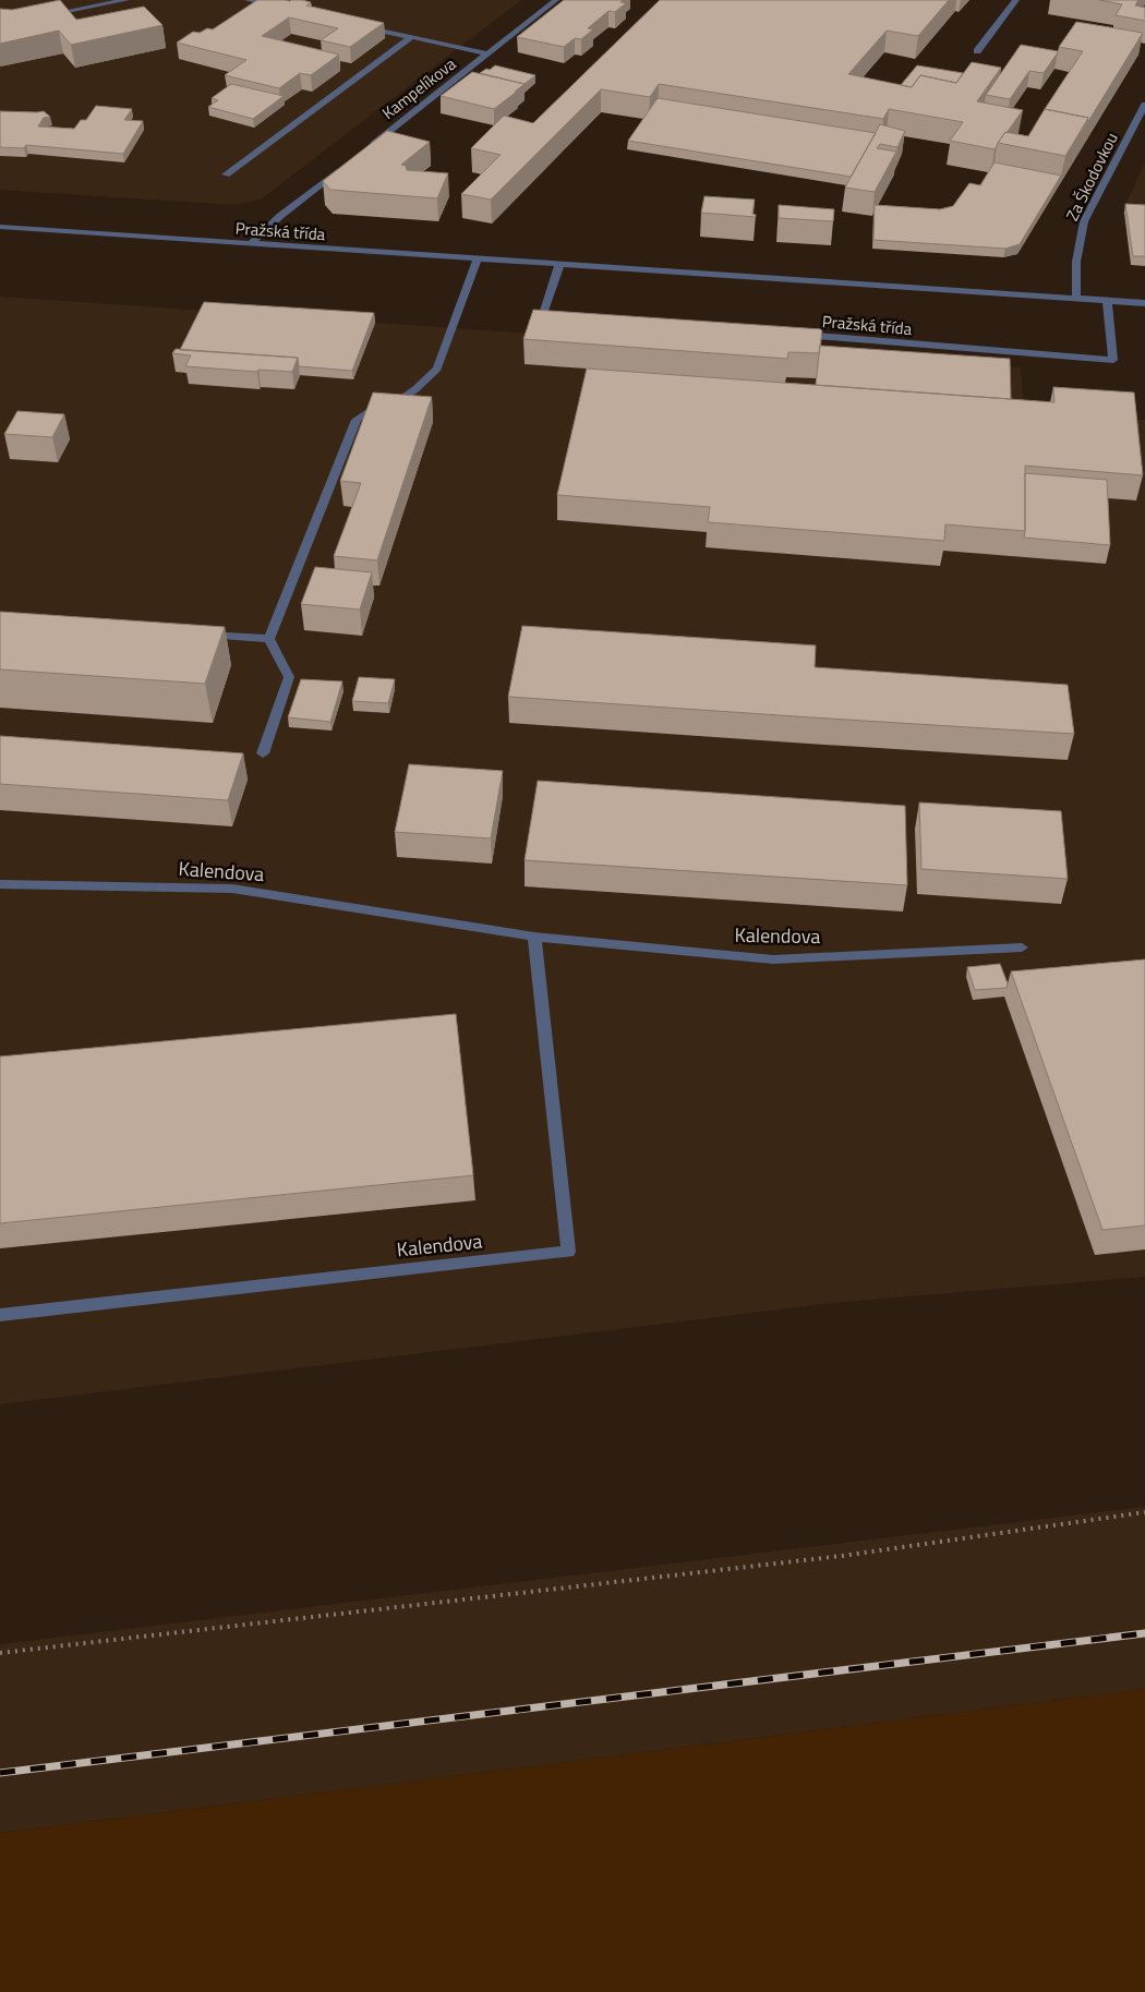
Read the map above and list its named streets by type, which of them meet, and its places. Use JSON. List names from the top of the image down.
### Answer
{
  "streets": {
    "street": [
      "Kampelíkova",
      "Za Škodovkou",
      "Pražská třída",
      "Kalendova"
    ]
  },
  "crossings": [
    ["Za Škodovkou", "Pražská třída"]
  ]
}
